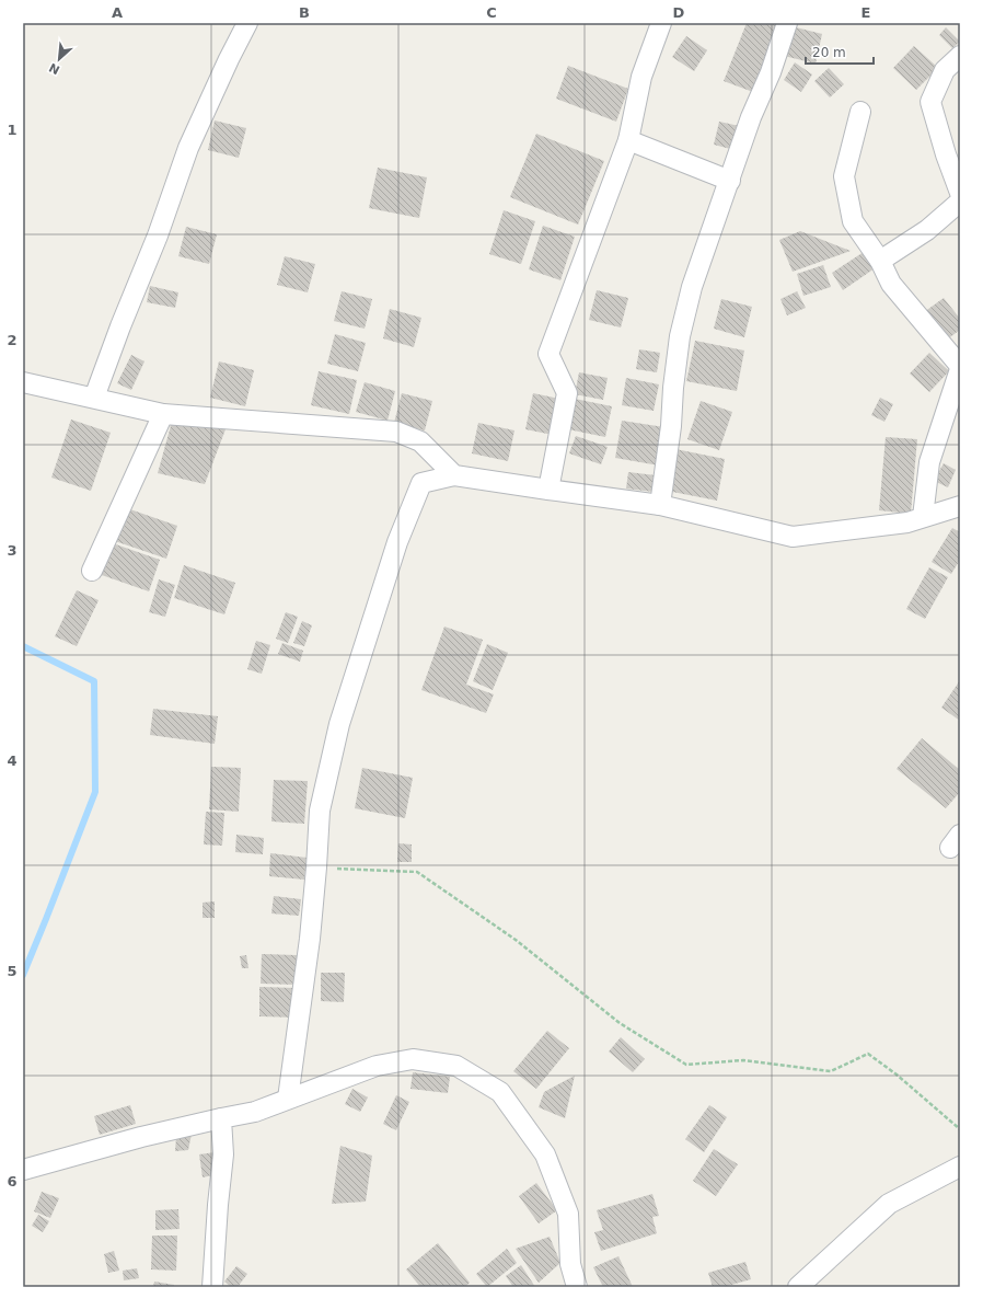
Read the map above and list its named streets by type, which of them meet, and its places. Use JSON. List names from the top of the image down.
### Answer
{
  "scale_bar": "20 m",
  "north": "bottom left",
  "grid": {
    "columns": [
      "A",
      "B",
      "C",
      "D",
      "E"
    ],
    "rows": [
      "1",
      "2",
      "3",
      "4",
      "5",
      "6"
    ]
  }
}
